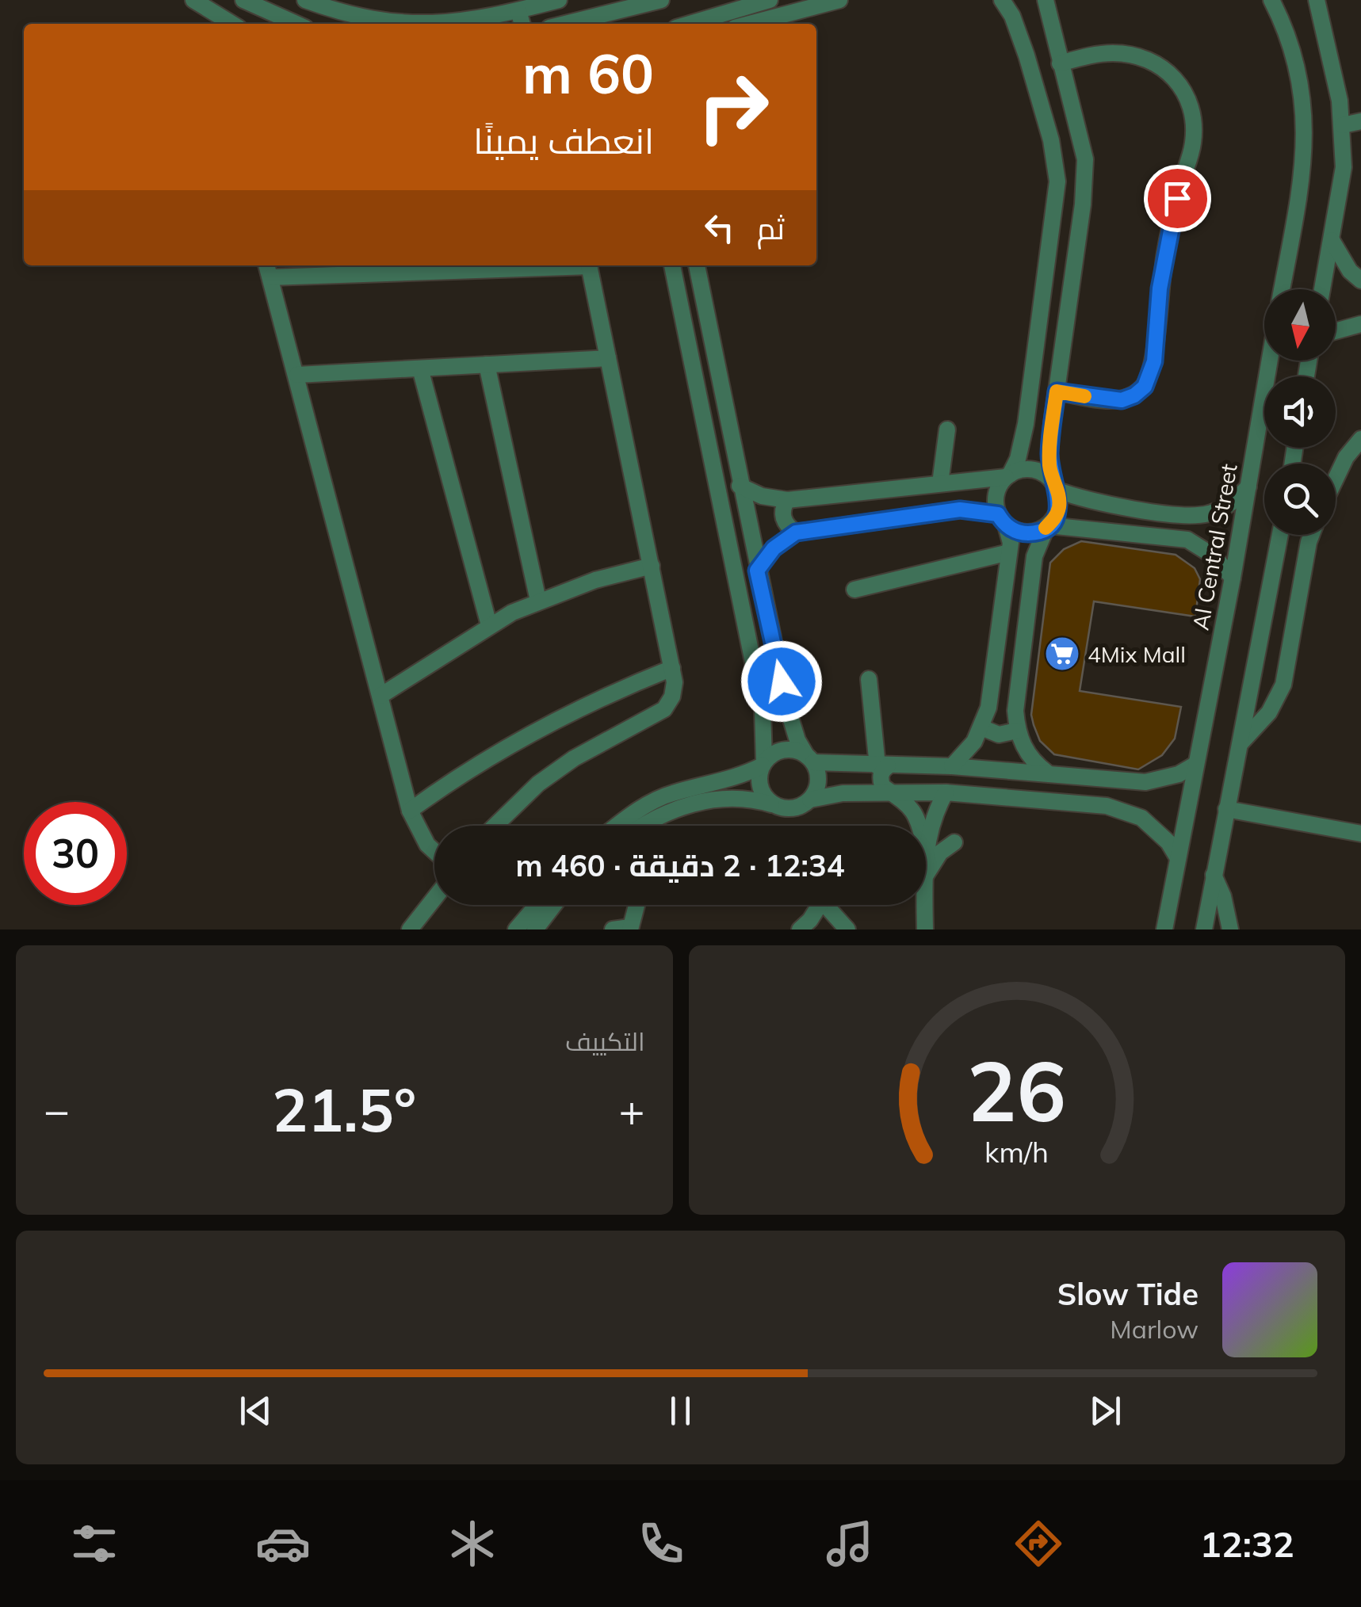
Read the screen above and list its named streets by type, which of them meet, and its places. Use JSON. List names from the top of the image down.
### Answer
{
  "streets": {
    "street": ["Al Central Street"]
  },
  "places": {
    "supermarket": ["4Mix Mall"]
  },
  "north": "bottom",
  "page": {
    "turn": ["60 m", "انعطف يمينًا"],
    "then": "ثم",
    "limit": "30",
    "trip": "12:34 · 2 دقيقة · 460 m",
    "tile": "التكييف",
    "heat": ["−", "21.5°", "+"],
    "song": ["Slow Tide", "Marlow"],
    "tabs": "12:32",
    "gauge": ["26", "km/h"]
  }
}
